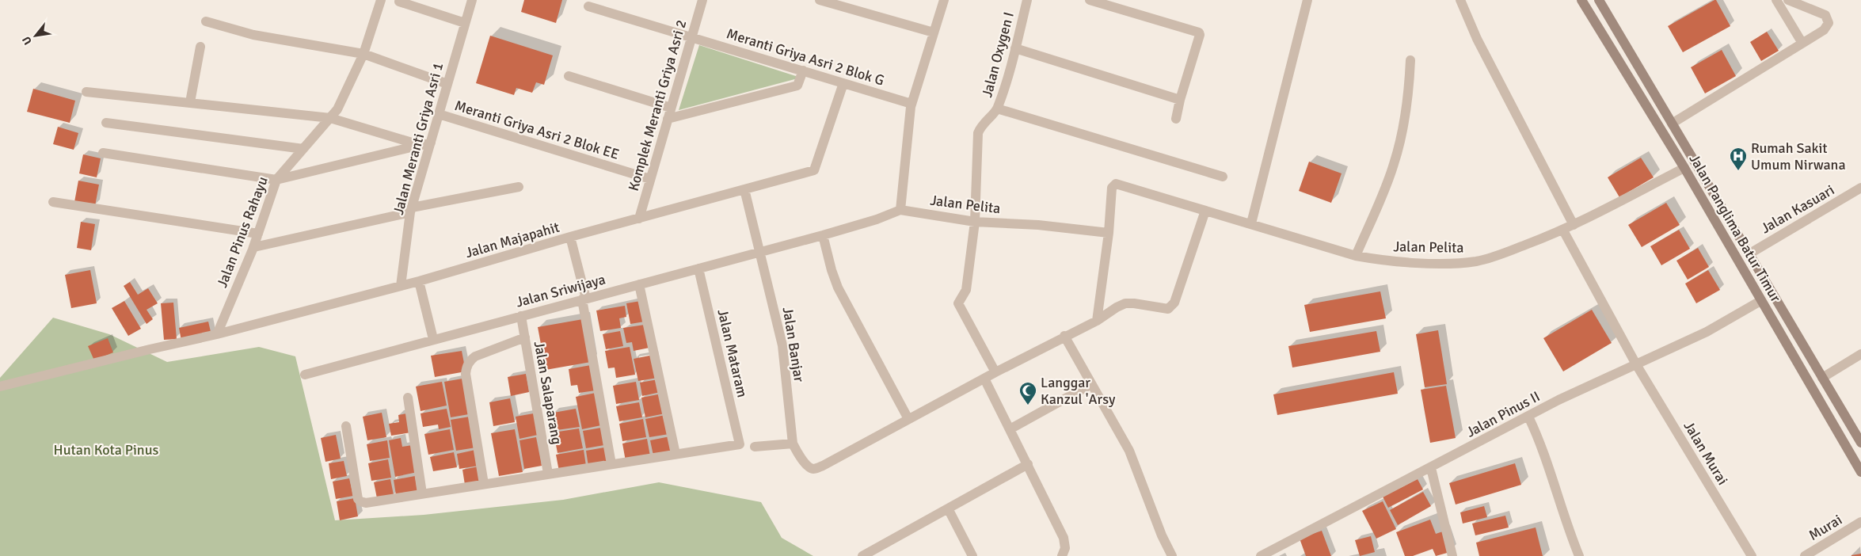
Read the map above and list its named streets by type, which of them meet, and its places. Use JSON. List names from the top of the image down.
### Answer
{
  "streets": {
    "main road": ["Jalan Panglima Batur Timur"],
    "street": [
      "Jalan Oxygen I",
      "Meranti Griya Asri 2 Blok G",
      "Komplek Meranti Griya Asri 2",
      "Meranti Griya Asri 2 Blok EE",
      "Jalan Meranti Griya Asri 1",
      "Jalan Pelita",
      "Jalan Kasuari",
      "Jalan Pinus Rahayu",
      "Jalan Majapahit",
      "Jalan Sriwijaya",
      "Jalan Banjar",
      "Jalan Mataram",
      "Jalan Salaparang",
      "Jalan Pinus II",
      "Jalan Murai",
      "Murai"
    ]
  },
  "crossings": [
    ["Jalan Oxygen I", "Jalan Pelita"],
    ["Meranti Griya Asri 2 Blok G", "Komplek Meranti Griya Asri 2"],
    ["Meranti Griya Asri 2 Blok G", "Jalan Majapahit"],
    ["Komplek Meranti Griya Asri 2", "Meranti Griya Asri 2 Blok EE"],
    ["Komplek Meranti Griya Asri 2", "Jalan Majapahit"],
    ["Meranti Griya Asri 2 Blok EE", "Jalan Meranti Griya Asri 1"],
    ["Jalan Meranti Griya Asri 1", "Jalan Majapahit"],
    ["Jalan Pelita", "Jalan Panglima Batur Timur"],
    ["Jalan Pelita", "Jalan Murai"],
    ["Jalan Kasuari", "Jalan Panglima Batur Timur"],
    ["Jalan Panglima Batur Timur", "Jalan Pinus II"],
    ["Jalan Pinus Rahayu", "Jalan Majapahit"],
    ["Jalan Majapahit", "Jalan Banjar"],
    ["Jalan Sriwijaya", "Jalan Banjar"],
    ["Jalan Sriwijaya", "Jalan Mataram"],
    ["Jalan Sriwijaya", "Jalan Salaparang"],
    ["Jalan Pinus II", "Jalan Murai"]
  ],
  "parks": ["Hutan Kota Pinus"],
  "places": {
    "hospital": ["Rumah Sakit Umum Nirwana"],
    "mosque": ["Langgar Kanzul 'Arsy"]
  },
  "north": "bottom left"
}
